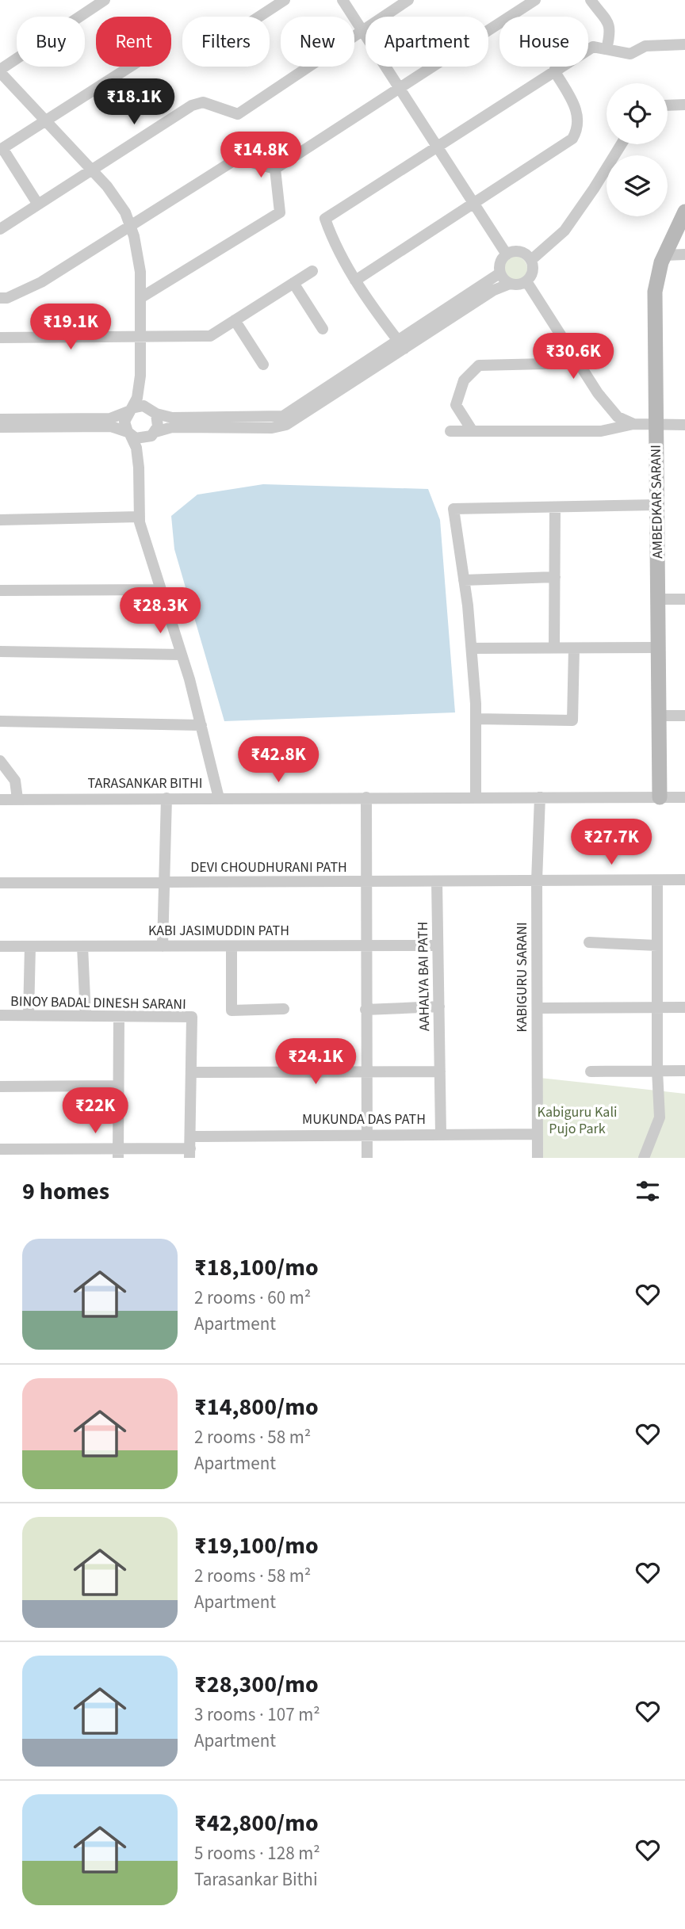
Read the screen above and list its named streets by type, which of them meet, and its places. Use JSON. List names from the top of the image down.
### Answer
{
  "streets": {
    "street": [
      "AMBEDKAR SARANI",
      "TARASANKAR BITHI",
      "DEVI CHOUDHURANI PATH",
      "KABI JASIMUDDIN PATH",
      "AAHALYA BAI PATH",
      "KABIGURU SARANI",
      "BINOY BADAL DINESH SARANI",
      "MUKUNDA DAS PATH"
    ]
  },
  "crossings": [
    ["AMBEDKAR SARANI", "TARASANKAR BITHI"],
    ["TARASANKAR BITHI", "KABIGURU SARANI"],
    ["DEVI CHOUDHURANI PATH", "AAHALYA BAI PATH"],
    ["DEVI CHOUDHURANI PATH", "KABIGURU SARANI"],
    ["KABI JASIMUDDIN PATH", "AAHALYA BAI PATH"],
    ["AAHALYA BAI PATH", "MUKUNDA DAS PATH"],
    ["KABIGURU SARANI", "MUKUNDA DAS PATH"],
    ["BINOY BADAL DINESH SARANI", "MUKUNDA DAS PATH"]
  ],
  "parks": ["Kabiguru Kali Pujo Park"],
  "page": {
    "chip": [
      "Buy",
      "Rent",
      "Filters",
      "New",
      "Apartment",
      "House"
    ],
    "price": [
      "₹18.1K",
      "₹14.8K",
      "₹19.1K",
      "₹30.6K",
      "₹28.3K",
      "₹42.8K",
      "₹27.7K",
      "₹24.1K",
      "₹22K"
    ],
    "heading": "9 homes",
    "list": [
      {
        "name": "₹18,100/mo",
        "note": "2 rooms · 60 m² · Apartment"
      },
      {
        "name": "₹14,800/mo",
        "note": "2 rooms · 58 m² · Apartment"
      },
      {
        "name": "₹19,100/mo",
        "note": "2 rooms · 58 m² · Apartment"
      },
      {
        "name": "₹28,300/mo",
        "note": "3 rooms · 107 m² · Apartment"
      },
      {
        "name": "₹42,800/mo",
        "note": "5 rooms · 128 m² · Tarasankar Bithi"
      }
    ]
  }
}
